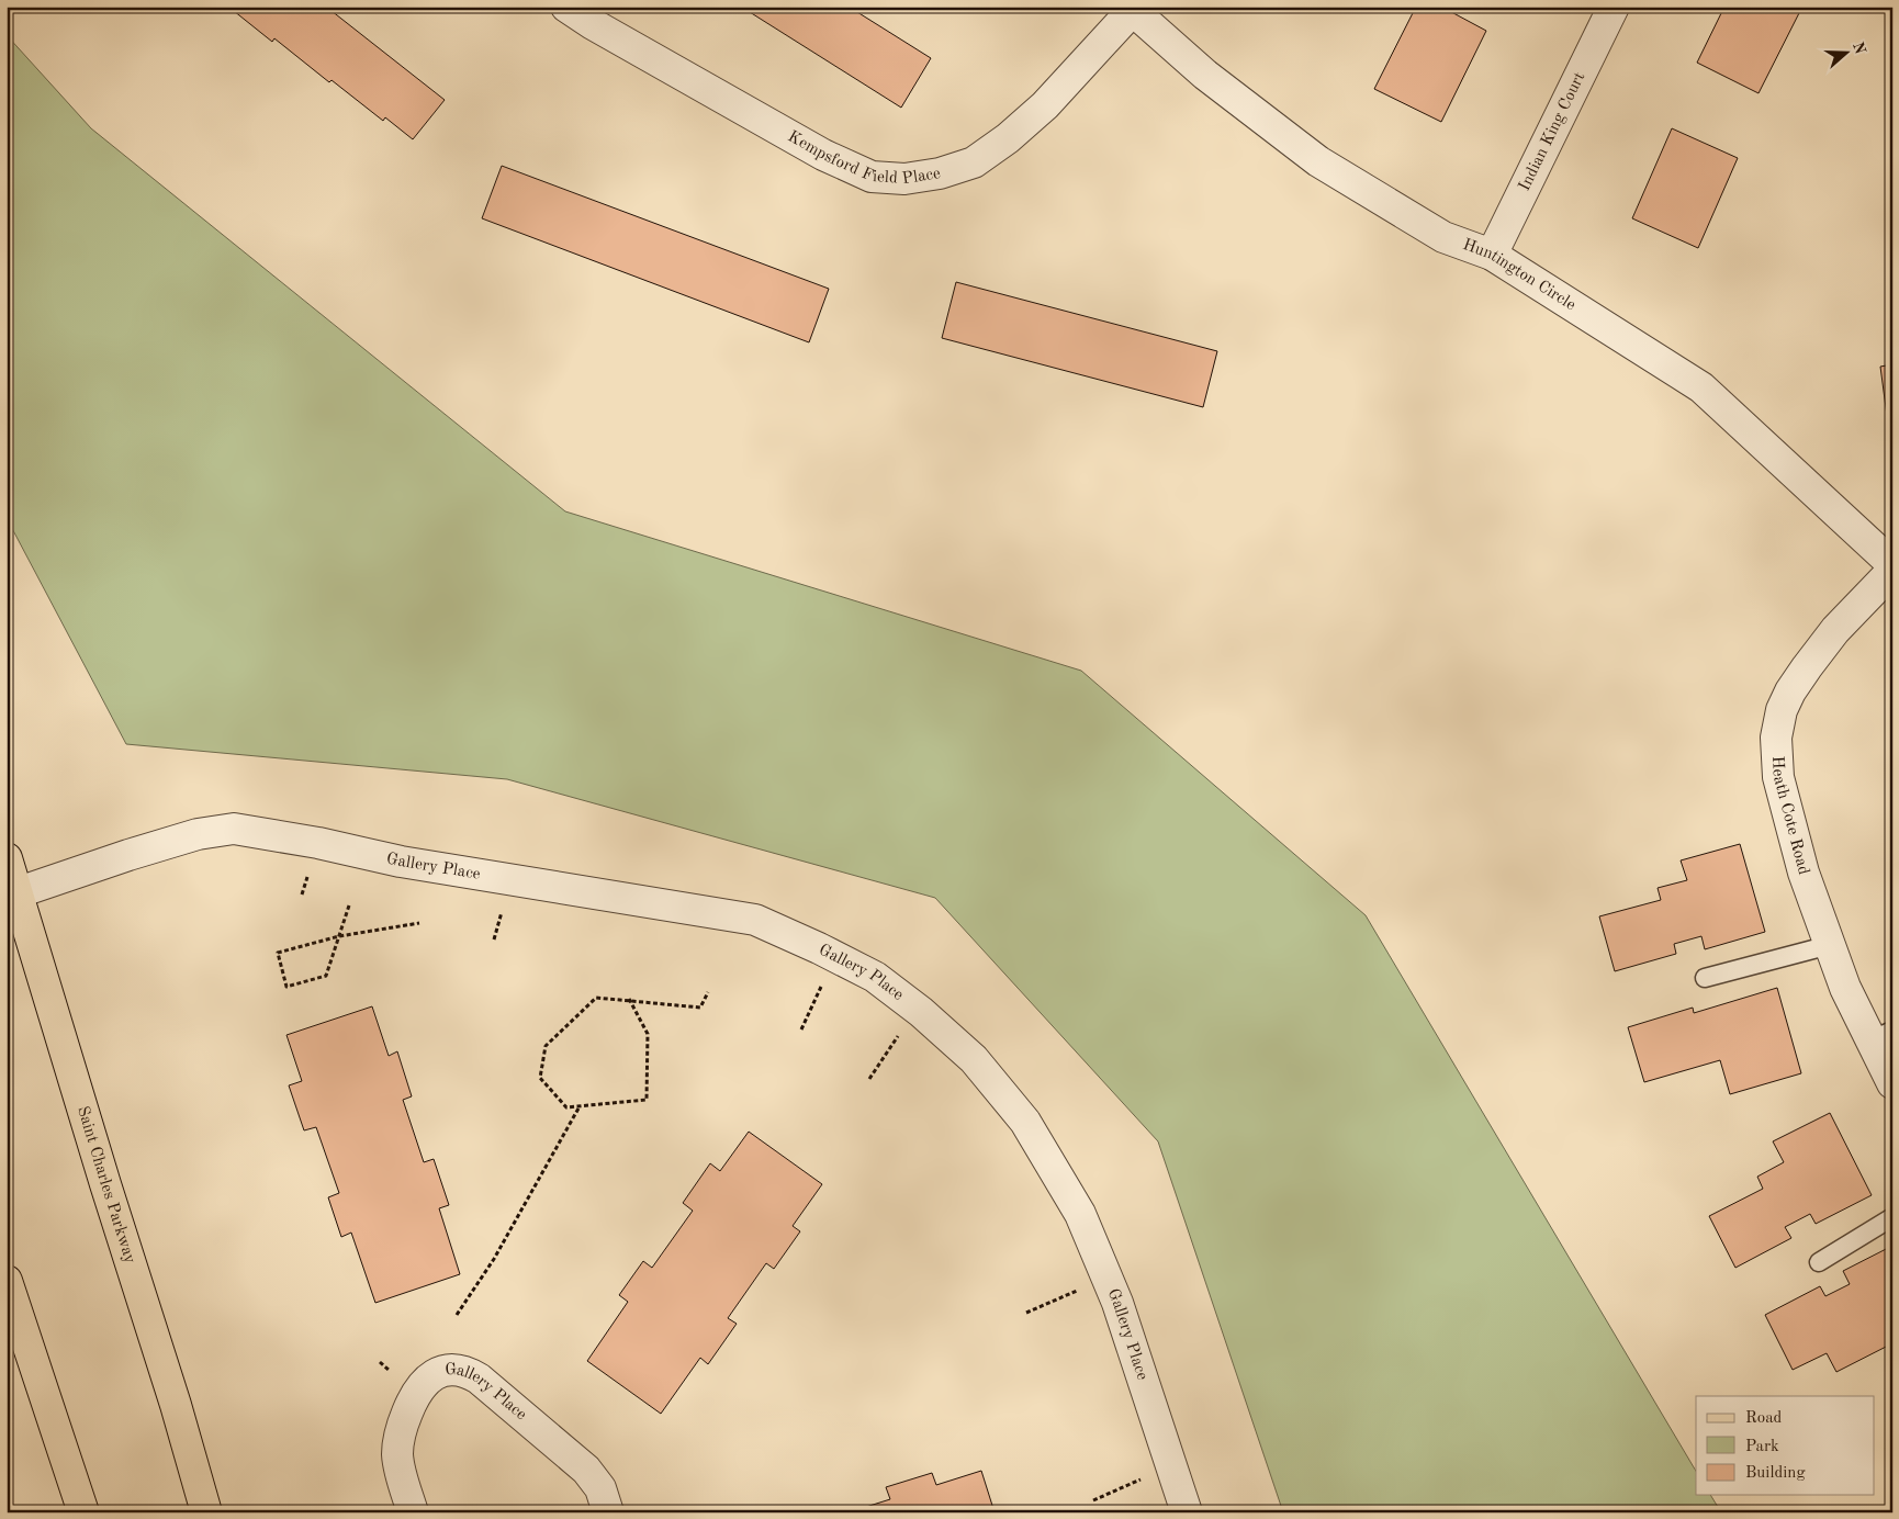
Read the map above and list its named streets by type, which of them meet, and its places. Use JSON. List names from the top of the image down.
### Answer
{
  "streets": {
    "main road": ["Saint Charles Parkway"],
    "street": [
      "Indian King Court",
      "Kempsford Field Place",
      "Huntington Circle",
      "Heath Cote Road",
      "Gallery Place"
    ]
  },
  "crossings": [
    ["Indian King Court", "Huntington Circle"],
    ["Kempsford Field Place", "Huntington Circle"],
    ["Gallery Place", "Saint Charles Parkway"]
  ],
  "legend": ["Road", "Park", "Building"],
  "north": "right"
}
